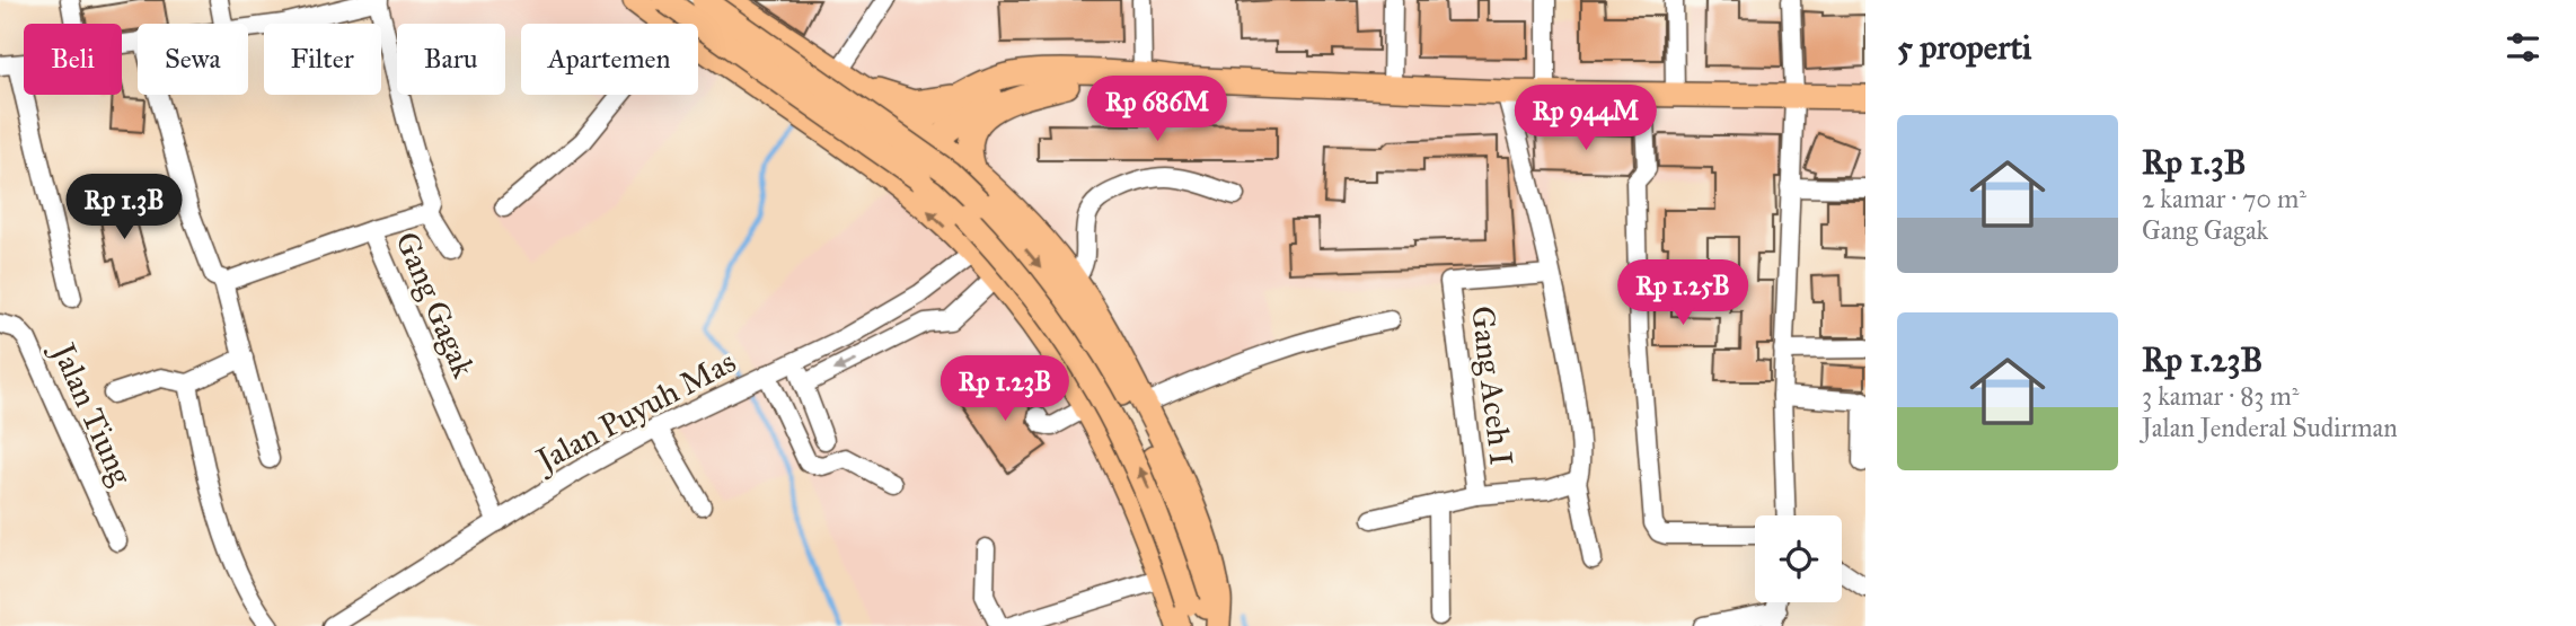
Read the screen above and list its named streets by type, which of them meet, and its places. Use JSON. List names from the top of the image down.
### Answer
{
  "streets": {
    "street": [
      "Gang Gagak",
      "Gang Aceh I",
      "Jalan Puyuh Mas",
      "Jalan Tiung"
    ]
  },
  "crossings": [
    ["Gang Gagak", "Jalan Puyuh Mas"]
  ],
  "page": {
    "heading": "5 properti",
    "chip": [
      "Beli",
      "Sewa",
      "Filter",
      "Baru",
      "Apartemen"
    ],
    "price": [
      "Rp 686M",
      "Rp 944M",
      "Rp 1.3B",
      "Rp 1.25B",
      "Rp 1.23B"
    ],
    "list": [
      {
        "name": "Rp 1.3B",
        "note": "2 kamar · 70 m² · Gang Gagak"
      },
      {
        "name": "Rp 1.23B",
        "note": "3 kamar · 83 m² · Jalan Jenderal Sudirman"
      }
    ]
  }
}
